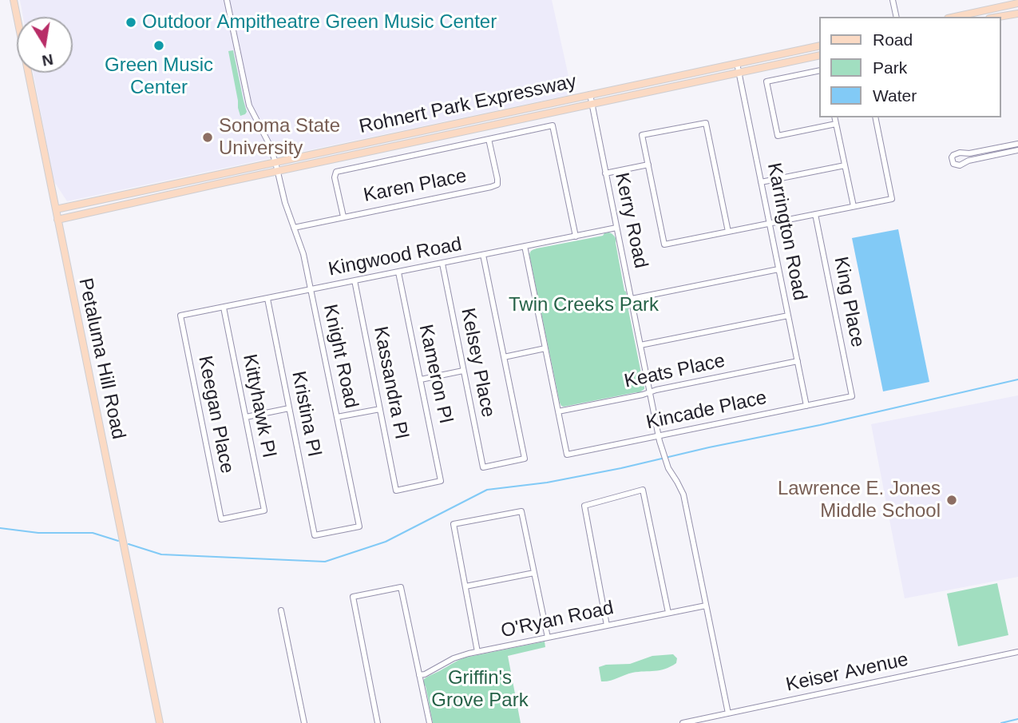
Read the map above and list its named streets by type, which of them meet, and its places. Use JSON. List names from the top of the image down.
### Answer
{
  "streets": {
    "main road": ["Rohnert Park Expressway", "Petaluma Hill Road"],
    "street": [
      "Karen Place",
      "Kerry Road",
      "Karrington Road",
      "Kingwood Road",
      "King Place",
      "Knight Road",
      "Kelsey Place",
      "Keats Place",
      "Kameron Pl",
      "Kassandra Pl",
      "Kittyhawk Pl",
      "Kincade Place",
      "Kristina Pl",
      "Keegan Place",
      "O'Ryan Road",
      "Keiser Avenue"
    ]
  },
  "crossings": [
    ["Rohnert Park Expressway", "Kerry Road"],
    ["Rohnert Park Expressway", "Karrington Road"],
    ["Rohnert Park Expressway", "Knight Road"],
    ["Rohnert Park Expressway", "Petaluma Hill Road"],
    ["Karen Place", "Knight Road"],
    ["Kerry Road", "Kingwood Road"],
    ["Kerry Road", "Keats Place"],
    ["Kerry Road", "Kincade Place"],
    ["Kerry Road", "O'Ryan Road"],
    ["Karrington Road", "Keats Place"],
    ["Karrington Road", "Kincade Place"],
    ["Kingwood Road", "Knight Road"],
    ["Kingwood Road", "Kelsey Place"],
    ["Kingwood Road", "Kameron Pl"],
    ["Kingwood Road", "Kassandra Pl"],
    ["Kingwood Road", "Kittyhawk Pl"],
    ["Kingwood Road", "Kristina Pl"],
    ["Kingwood Road", "Keegan Place"],
    ["King Place", "Kincade Place"],
    ["Knight Road", "Kristina Pl"],
    ["Keats Place", "Kincade Place"],
    ["Kameron Pl", "Kassandra Pl"],
    ["Kittyhawk Pl", "Keegan Place"]
  ],
  "parks": ["Twin Creeks Park", "Griffin's Grove Park"],
  "places": [
    "Outdoor Ampitheatre Green Music Center",
    "Green Music Center",
    "Sonoma State University",
    "Lawrence E. Jones Middle School"
  ],
  "legend": ["Road", "Park", "Water"],
  "north": "bottom"
}
